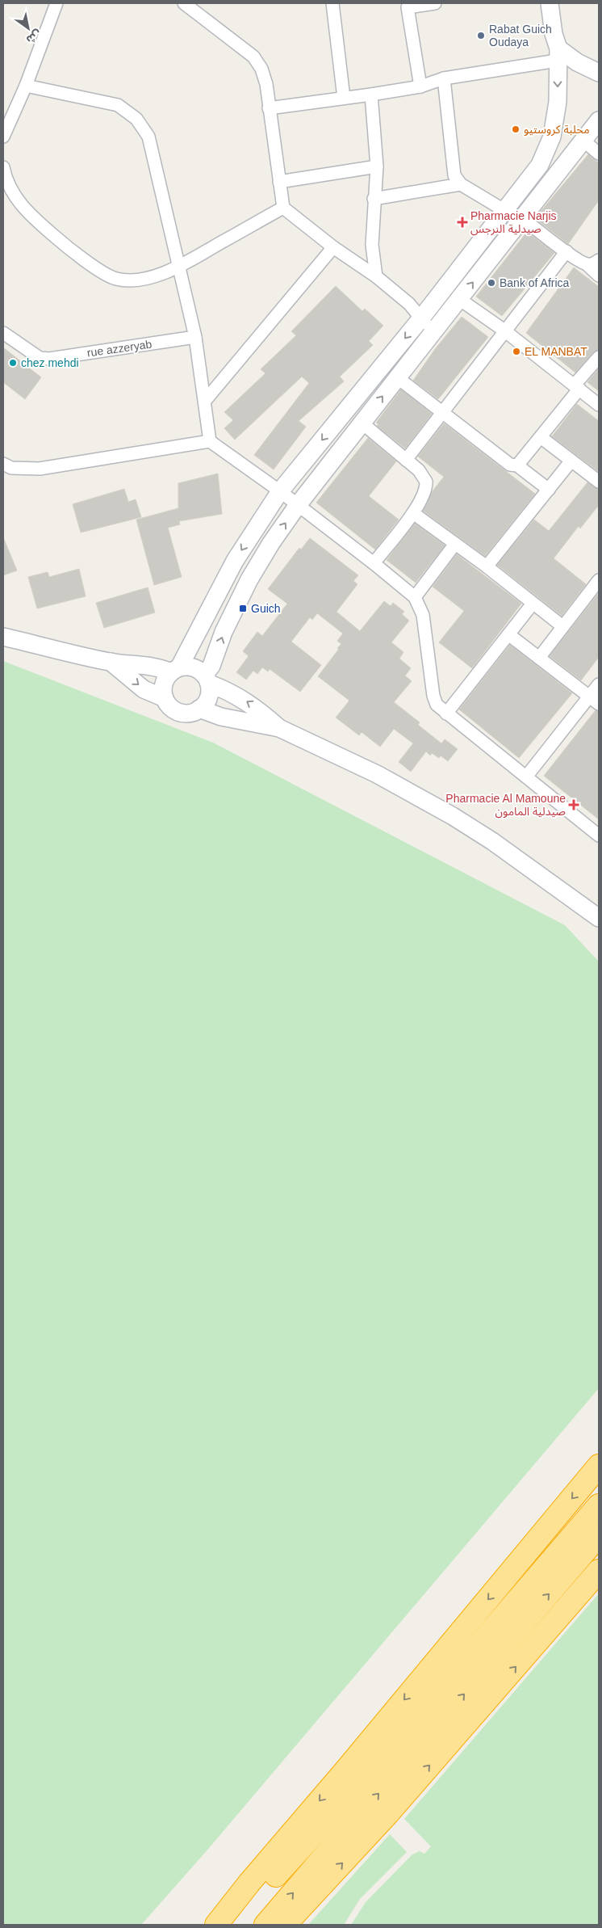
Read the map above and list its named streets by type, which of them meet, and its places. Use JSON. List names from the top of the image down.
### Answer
{
  "streets": {
    "street": ["rue azzeryab"]
  },
  "places": {
    "other": [
      "Rabat Guich Oudaya",
      "محلبة كروستيو",
      "Bank of Africa",
      "EL MANBAT",
      "chez mehdi"
    ],
    "health": ["Pharmacie Narjis صيدلية النرجس", "Pharmacie Al Mamoune صيدلية المامون"],
    "transit": ["Guich"]
  },
  "north": "bottom right"
}
